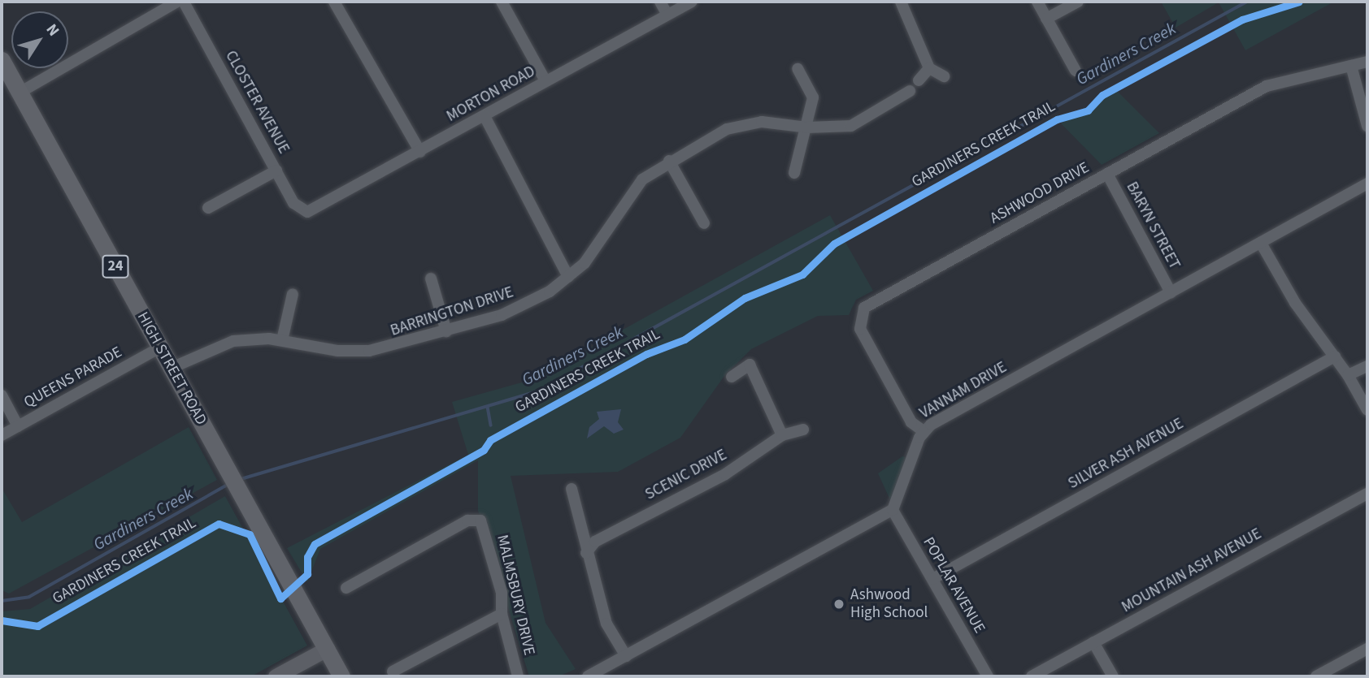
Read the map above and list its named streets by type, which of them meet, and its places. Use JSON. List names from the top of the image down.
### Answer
{
  "streets": {
    "main road": ["24", "HIGH STREET ROAD"],
    "street": [
      "MORTON ROAD",
      "CLOSTER AVENUE",
      "ASHWOOD DRIVE",
      "BARYN STREET",
      "BARRINGTON DRIVE",
      "QUEENS PARADE",
      "VANNAM DRIVE",
      "SILVER ASH AVENUE",
      "SCENIC DRIVE",
      "MOUNTAIN ASH AVENUE",
      "POPLAR AVENUE",
      "MALMSBURY DRIVE"
    ],
    "cycle path": ["GARDINERS CREEK TRAIL"]
  },
  "crossings": [
    ["MORTON ROAD", "CLOSTER AVENUE"],
    ["ASHWOOD DRIVE", "BARYN STREET"],
    ["ASHWOOD DRIVE", "VANNAM DRIVE"],
    ["BARYN STREET", "VANNAM DRIVE"],
    ["BARRINGTON DRIVE", "HIGH STREET ROAD"],
    ["HIGH STREET ROAD", "QUEENS PARADE"],
    ["VANNAM DRIVE", "POPLAR AVENUE"],
    ["SILVER ASH AVENUE", "POPLAR AVENUE"]
  ],
  "water": ["Gardiners Creek"],
  "places": ["Ashwood High School"],
  "north": "top right"
}
